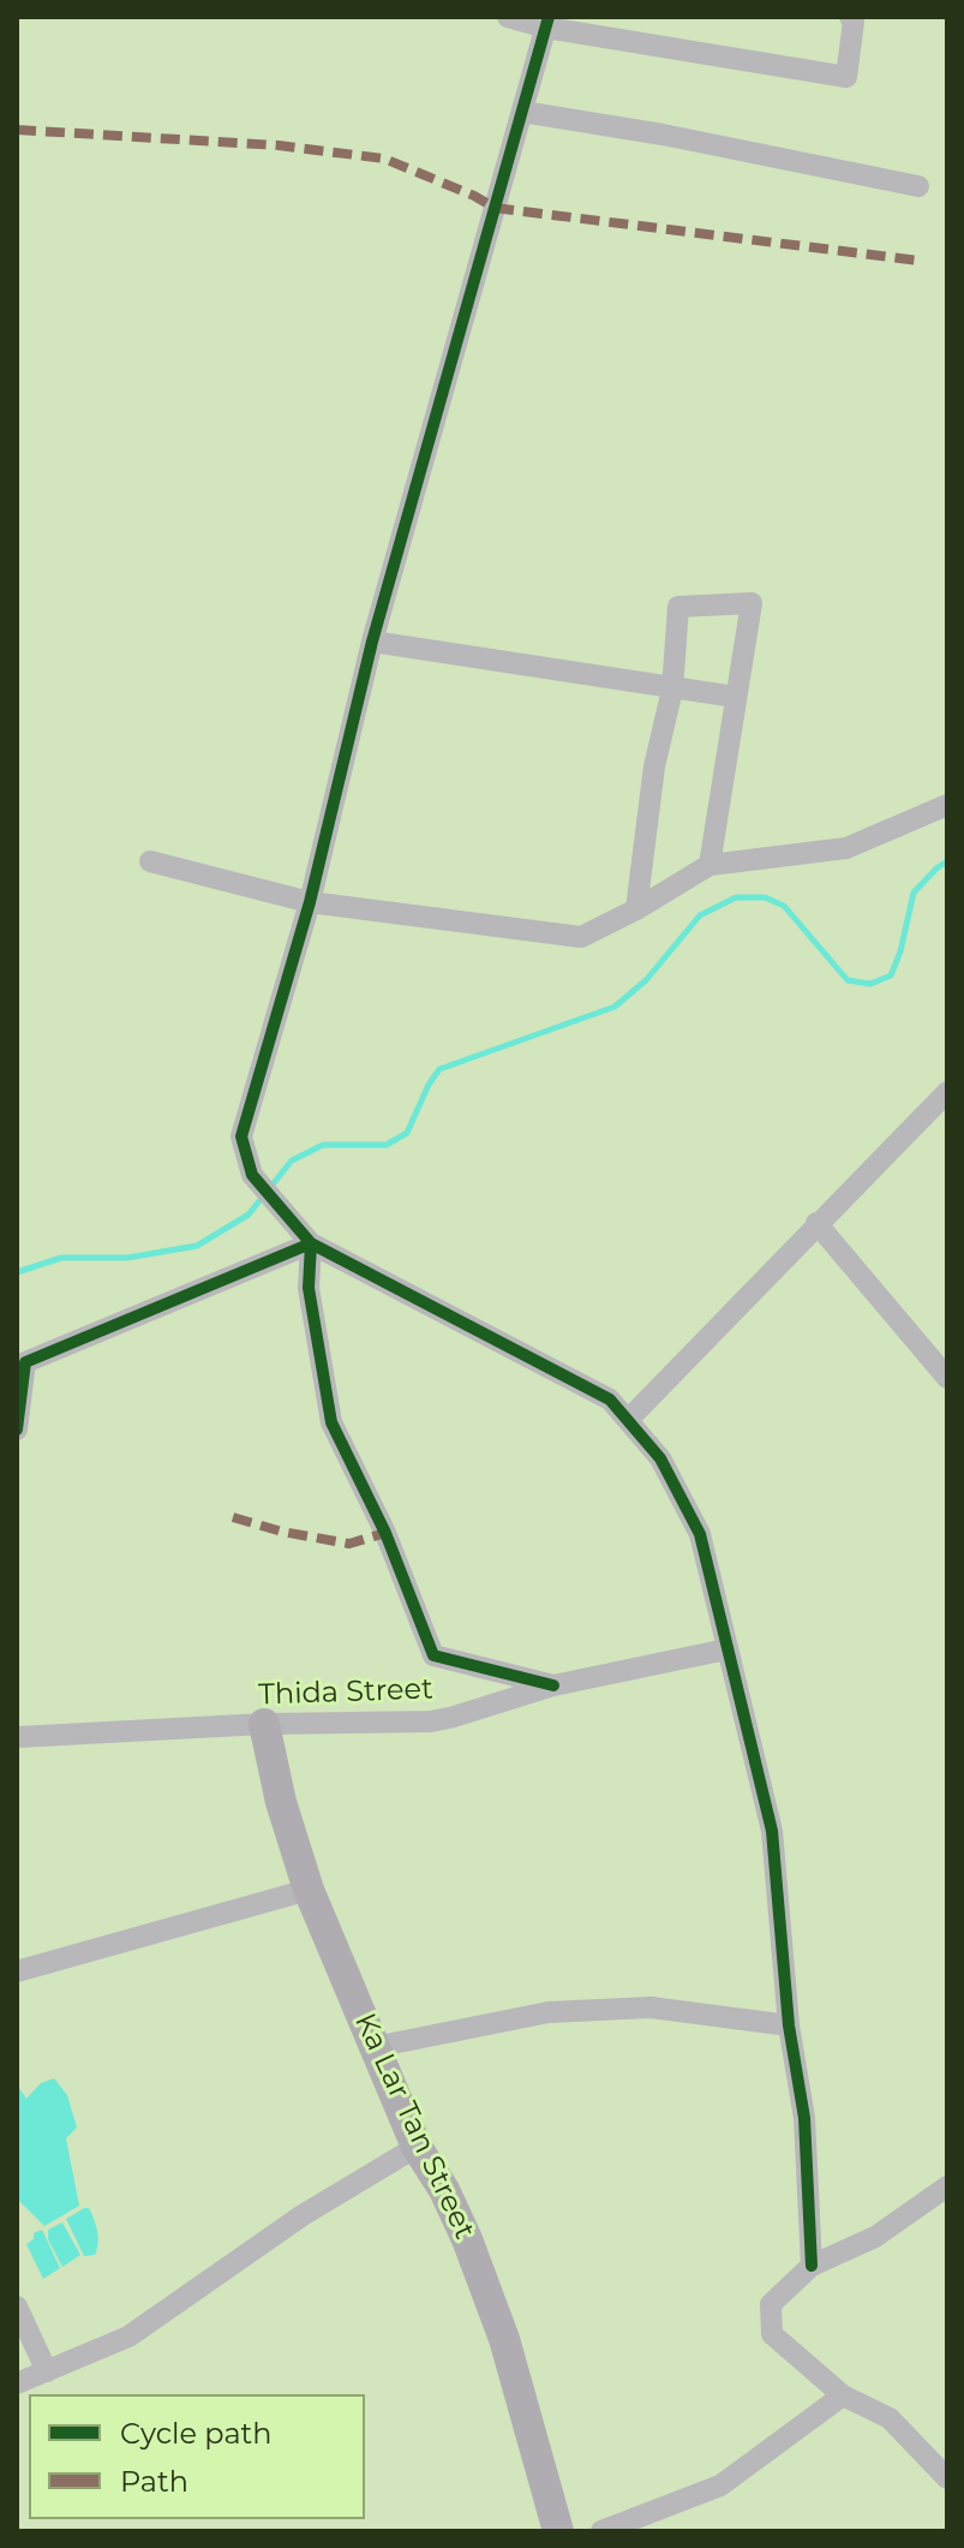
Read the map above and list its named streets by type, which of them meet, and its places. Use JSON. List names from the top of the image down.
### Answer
{
  "streets": {
    "street": ["Thida Street", "Ka Lar Tan Street"]
  },
  "crossings": [
    ["Thida Street", "Ka Lar Tan Street"]
  ],
  "legend": ["Cycle path", "Path"]
}
